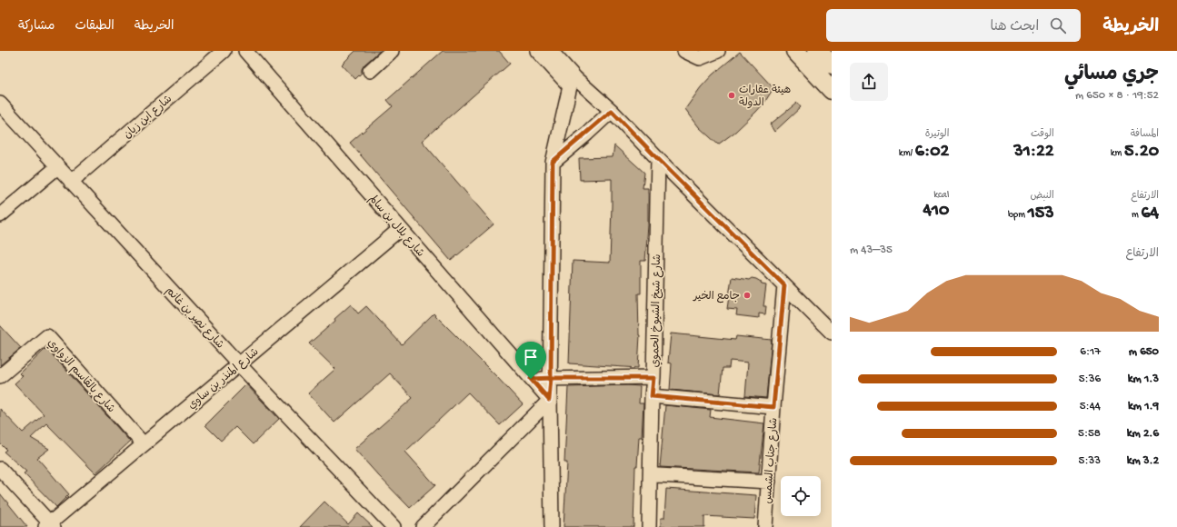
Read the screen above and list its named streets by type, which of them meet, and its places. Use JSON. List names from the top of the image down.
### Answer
{
  "streets": {
    "street": [
      "شارع ابن زيان",
      "شارع بلال بن سالم",
      "شارع شيخ الشيوخ الحموي",
      "شارع نصر بن غانم",
      "شارع بالقاسم الزواوي",
      "شارع المنذر بن ساوي",
      "شارع جناب الشمس"
    ]
  },
  "crossings": [
    ["شارع ابن زيان", "شارع نصر بن غانم"],
    ["شارع بلال بن سالم", "شارع المنذر بن ساوي"],
    ["شارع نصر بن غانم", "شارع المنذر بن ساوي"],
    ["شارع بالقاسم الزواوي", "شارع المنذر بن ساوي"]
  ],
  "places": ["هيئة عقارات الدولة", "جامع الخير"],
  "page": {
    "header": "الخريطة",
    "search": "ابحث هنا",
    "nav": ["الخريطة", "الطبقات", "مشاركة"],
    "heading": ["جري مسائي", "19:52 · 8 × 650 m"],
    "stats": [
      ["المسافة", "5.20 km"],
      ["الوقت", "31:22"],
      ["الوتيرة", "6:02 /km"],
      ["الارتفاع", "64 m"],
      ["النبض", "153 bpm"],
      ["kcal", "410"]
    ],
    "chart": ["الارتفاع", "35–43 m"],
    "list": [
      {
        "name": "650 m",
        "note": "6:17"
      },
      {
        "name": "1.3 km",
        "note": "5:36"
      },
      {
        "name": "1.9 km",
        "note": "5:44"
      },
      {
        "name": "2.6 km",
        "note": "5:58"
      },
      {
        "name": "3.2 km",
        "note": "5:33"
      }
    ]
  }
}
